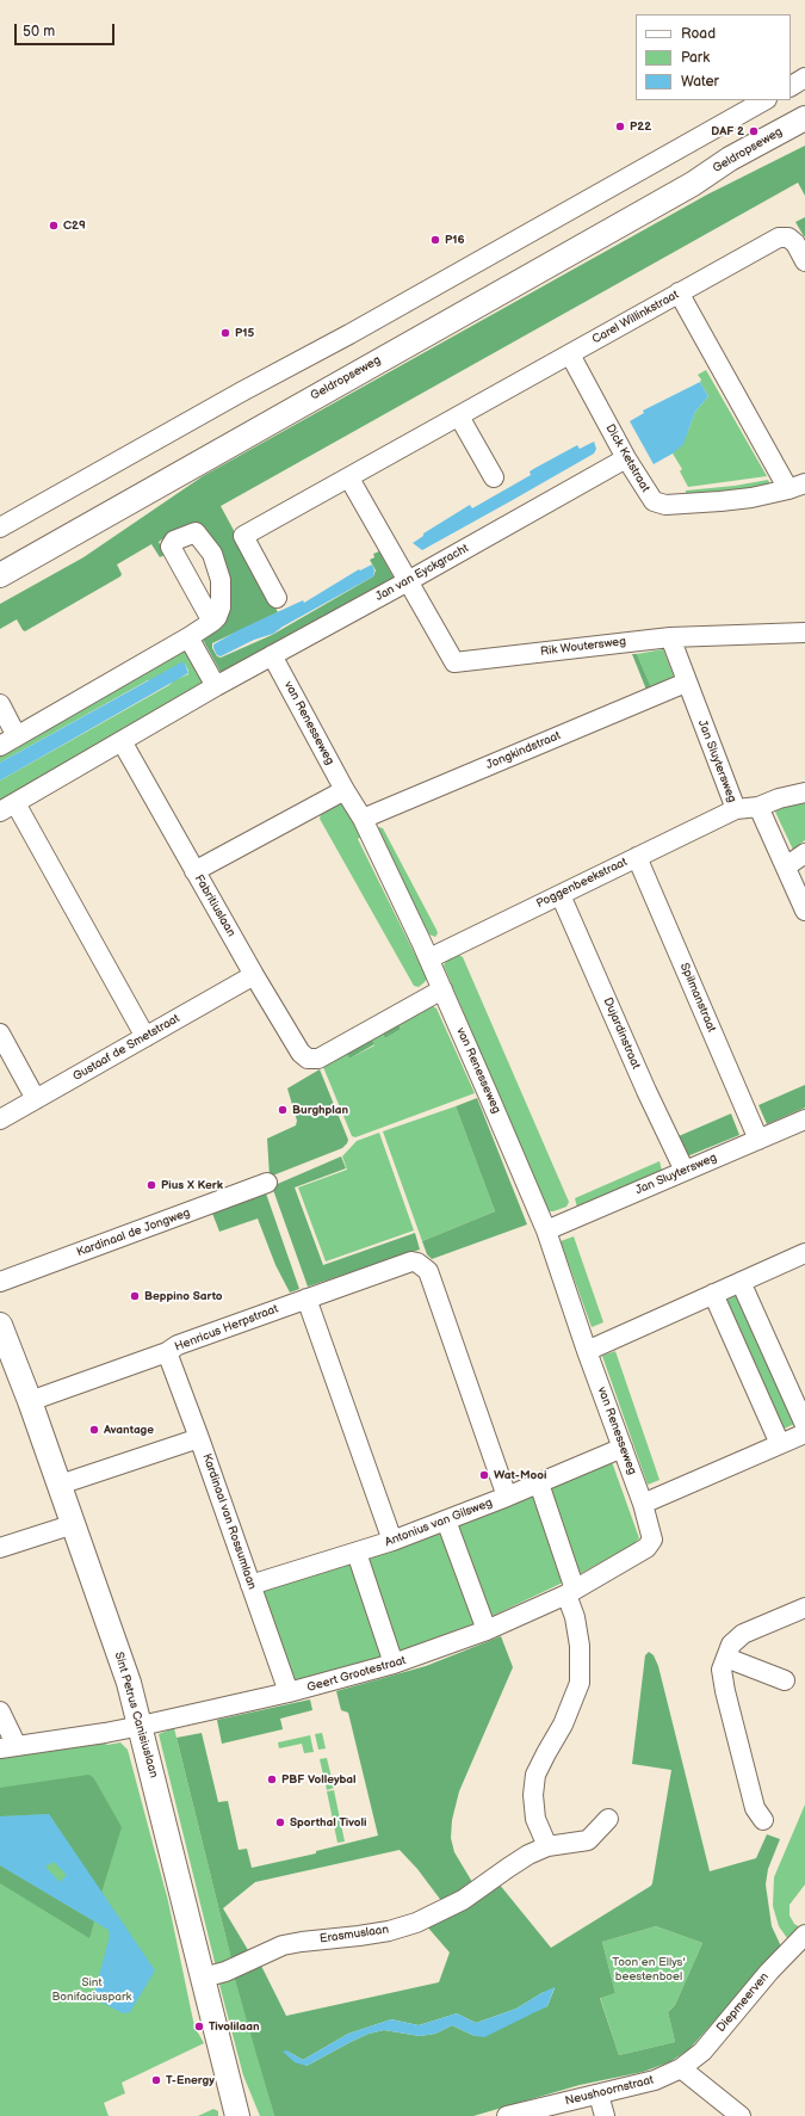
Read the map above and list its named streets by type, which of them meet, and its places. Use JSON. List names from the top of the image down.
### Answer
{
  "streets": {
    "main road": ["Geldropseweg", "Sint Petrus Canisiuslaan"],
    "street": [
      "Carel Willinkstraat",
      "Dick Ketstraat",
      "Jan van Eyckgracht",
      "Rik Woutersweg",
      "van Renesseweg",
      "Jongkindstraat",
      "Jan Sluytersweg",
      "Poggenbeekstraat",
      "Fabritiuslaan",
      "Spilmanstraat",
      "Dujardinstraat",
      "Gustaaf de Smetstraat",
      "Kardinaal de Jongweg",
      "Henricus Herpstraat",
      "Kardinaal van Rossumlaan",
      "Antonius van Gilsweg",
      "Geert Grootestraat",
      "Erasmuslaan",
      "Diepmeerven",
      "Neushoornstraat"
    ]
  },
  "crossings": [
    ["Carel Willinkstraat", "Dick Ketstraat"],
    ["Dick Ketstraat", "Jan van Eyckgracht"],
    ["Jan van Eyckgracht", "Rik Woutersweg"],
    ["Jan van Eyckgracht", "van Renesseweg"],
    ["Jan van Eyckgracht", "Fabritiuslaan"],
    ["Rik Woutersweg", "Jan Sluytersweg"],
    ["van Renesseweg", "Jongkindstraat"],
    ["van Renesseweg", "Jan Sluytersweg"],
    ["van Renesseweg", "Poggenbeekstraat"],
    ["van Renesseweg", "Fabritiuslaan"],
    ["van Renesseweg", "Antonius van Gilsweg"],
    ["van Renesseweg", "Geert Grootestraat"],
    ["Jongkindstraat", "Jan Sluytersweg"],
    ["Jan Sluytersweg", "Poggenbeekstraat"],
    ["Jan Sluytersweg", "Spilmanstraat"],
    ["Jan Sluytersweg", "Dujardinstraat"],
    ["Poggenbeekstraat", "Spilmanstraat"],
    ["Poggenbeekstraat", "Dujardinstraat"],
    ["Fabritiuslaan", "Gustaaf de Smetstraat"],
    ["Henricus Herpstraat", "Kardinaal van Rossumlaan"],
    ["Henricus Herpstraat", "Antonius van Gilsweg"],
    ["Henricus Herpstraat", "Sint Petrus Canisiuslaan"],
    ["Kardinaal van Rossumlaan", "Antonius van Gilsweg"],
    ["Kardinaal van Rossumlaan", "Geert Grootestraat"],
    ["Geert Grootestraat", "Sint Petrus Canisiuslaan"],
    ["Sint Petrus Canisiuslaan", "Erasmuslaan"],
    ["Diepmeerven", "Neushoornstraat"]
  ],
  "parks": ["Toon en Ellys' beestenboel", "Sint Bonifaciuspark"],
  "places": [
    "P22",
    "DAF 2",
    "C29",
    "P16",
    "P15",
    "Burghplan",
    "Pius X Kerk",
    "Beppino Sarto",
    "Avantage",
    "Wat-Mooi",
    "PBF Volleybal",
    "Sporthal Tivoli",
    "Tivolilaan",
    "T-Energy"
  ],
  "legend": ["Road", "Park", "Water"],
  "scale_bar": "50 m"
}
